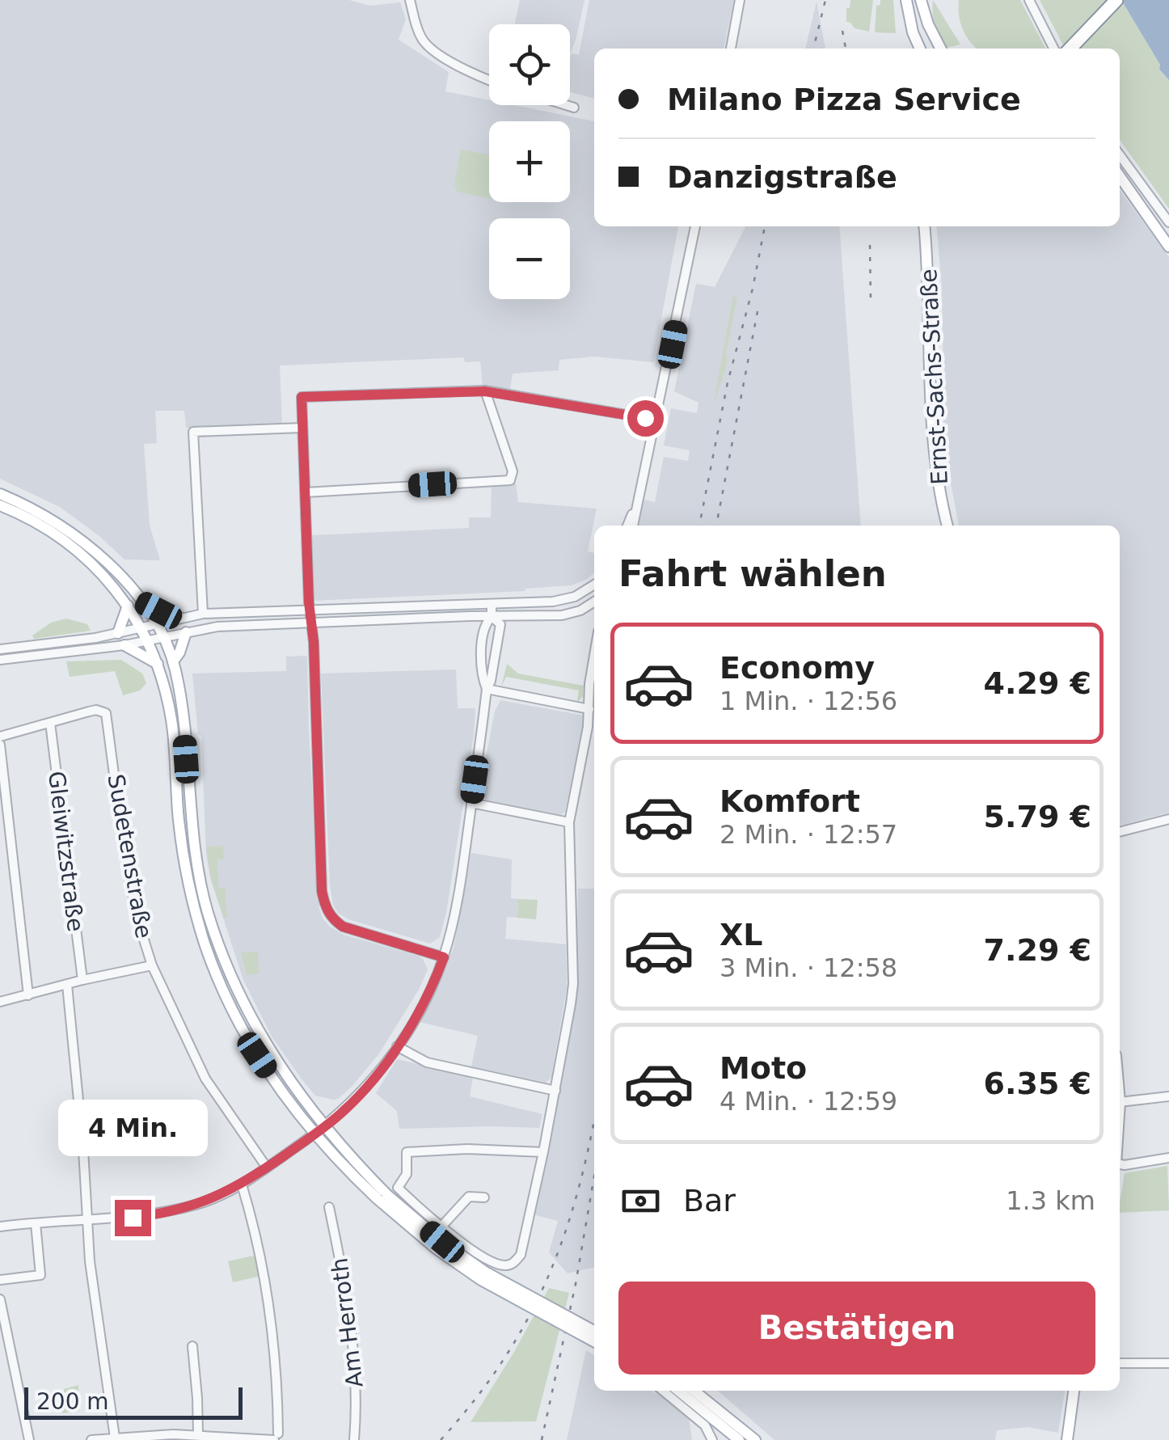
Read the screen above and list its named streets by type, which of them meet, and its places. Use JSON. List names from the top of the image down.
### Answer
{
  "streets": {
    "main road": ["Ernst-Sachs-Straße"],
    "street": ["Gleiwitzstraße", "Sudetenstraße", "Am Herroth"]
  },
  "crossings": [
    ["Gleiwitzstraße", "Sudetenstraße"]
  ],
  "scale_bar": "200 m",
  "page": {
    "map_buttons": ["+", "−"],
    "banner": ["Milano Pizza Service", "Danzigstraße"],
    "heading": "Fahrt wählen",
    "list": [
      {
        "name": "Economy",
        "note": "1 Min. · 12:56",
        "value": "4.29 €"
      },
      {
        "name": "Komfort",
        "note": "2 Min. · 12:57",
        "value": "5.79 €"
      },
      {
        "name": "XL",
        "note": "3 Min. · 12:58",
        "value": "7.29 €"
      },
      {
        "name": "Moto",
        "note": "4 Min. · 12:59",
        "value": "6.35 €"
      }
    ],
    "bubble": "4 Min.",
    "pay": ["Bar", "1.3 km"],
    "buttons": "Bestätigen",
    "scale": "200 m"
  }
}
